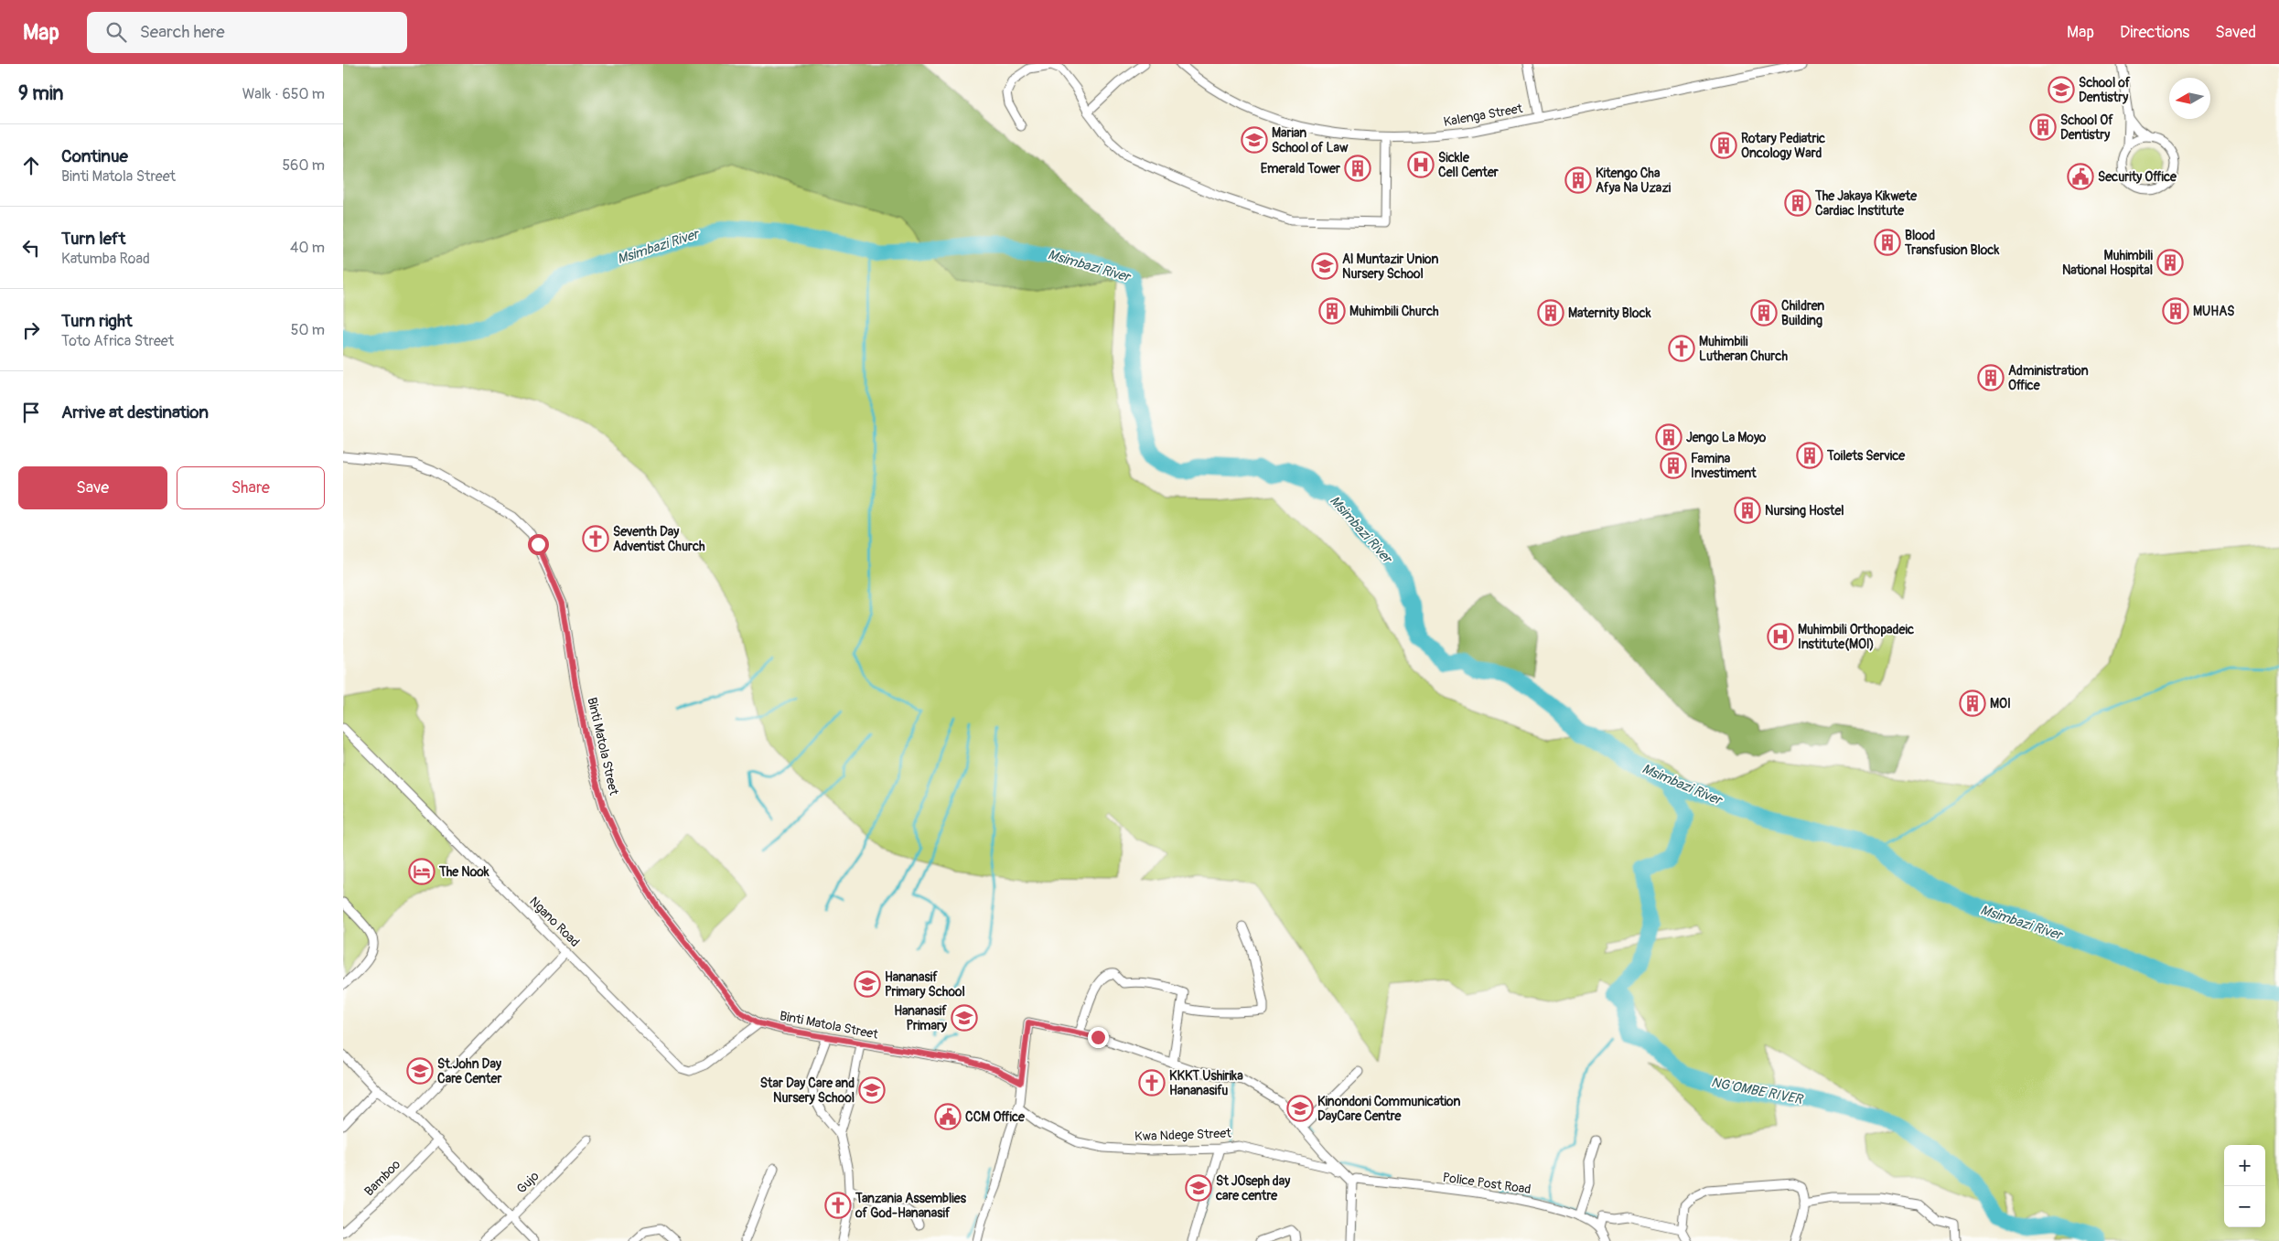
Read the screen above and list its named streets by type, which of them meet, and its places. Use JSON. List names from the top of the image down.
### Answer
{
  "streets": {
    "street": [
      "Kalenga Street",
      "Binti Matola Street",
      "Ngano Road",
      "Kwa Ndege Street",
      "Bamboo",
      "Gujo",
      "Police Post Road"
    ]
  },
  "crossings": [
    ["Binti Matola Street", "Ngano Road"],
    ["Kwa Ndege Street", "Police Post Road"]
  ],
  "water": ["Msimbazi River", "NG'OMBE RIVER"],
  "places": {
    "school or university": [
      "School of Dentistry",
      "Marian School of Law",
      "Al Muntazir Union Nursery School",
      "Hananasif Primary School",
      "Hananasif Primary",
      "St.John Day Care Center",
      "Star Day Care and Nursery School",
      "Kinondoni Communication DayCare Centre",
      "St JOseph day care centre"
    ],
    "building": [
      "School Of Dentistry",
      "Rotary Pediatric Oncology Ward",
      "Emerald Tower",
      "Kitengo Cha Afya Na Uzazi",
      "The Jakaya Kikwete Cardiac Institute",
      "Blood Transfusion Block",
      "Muhimbili National Hospital",
      "Muhimbili Church",
      "MUHAS",
      "Maternity Block",
      "Children Building",
      "Administration Office",
      "Jengo La Moyo",
      "Toilets Service",
      "Famina Investiment",
      "Nursing Hostel",
      "MOI"
    ],
    "hospital": ["Sickle Cell Center", "Muhimbili Orthopadeic Institute(MOI)"],
    "public building": ["Security Office", "CCM Office"],
    "church": [
      "Muhimbili Lutheran Church",
      "Seventh Day Adventist Church",
      "KKKT Ushirika Hananasifu",
      "Tanzania Assemblies of God-Hananasif"
    ],
    "hotel": ["The Nook"]
  },
  "north": "left",
  "page": {
    "header": "Map",
    "search": "Search here",
    "nav": ["Map", "Directions", "Saved"],
    "heading": ["9 min", "Walk · 650 m"],
    "list": [
      ["Continue", "Binti Matola Street", "560 m"],
      ["Turn left", "Katumba Road", "40 m"],
      ["Turn right", "Toto Africa Street", "50 m"],
      "Arrive at destination"
    ],
    "buttons": ["Save", "Share"],
    "map_buttons": ["+", "−"]
  }
}
